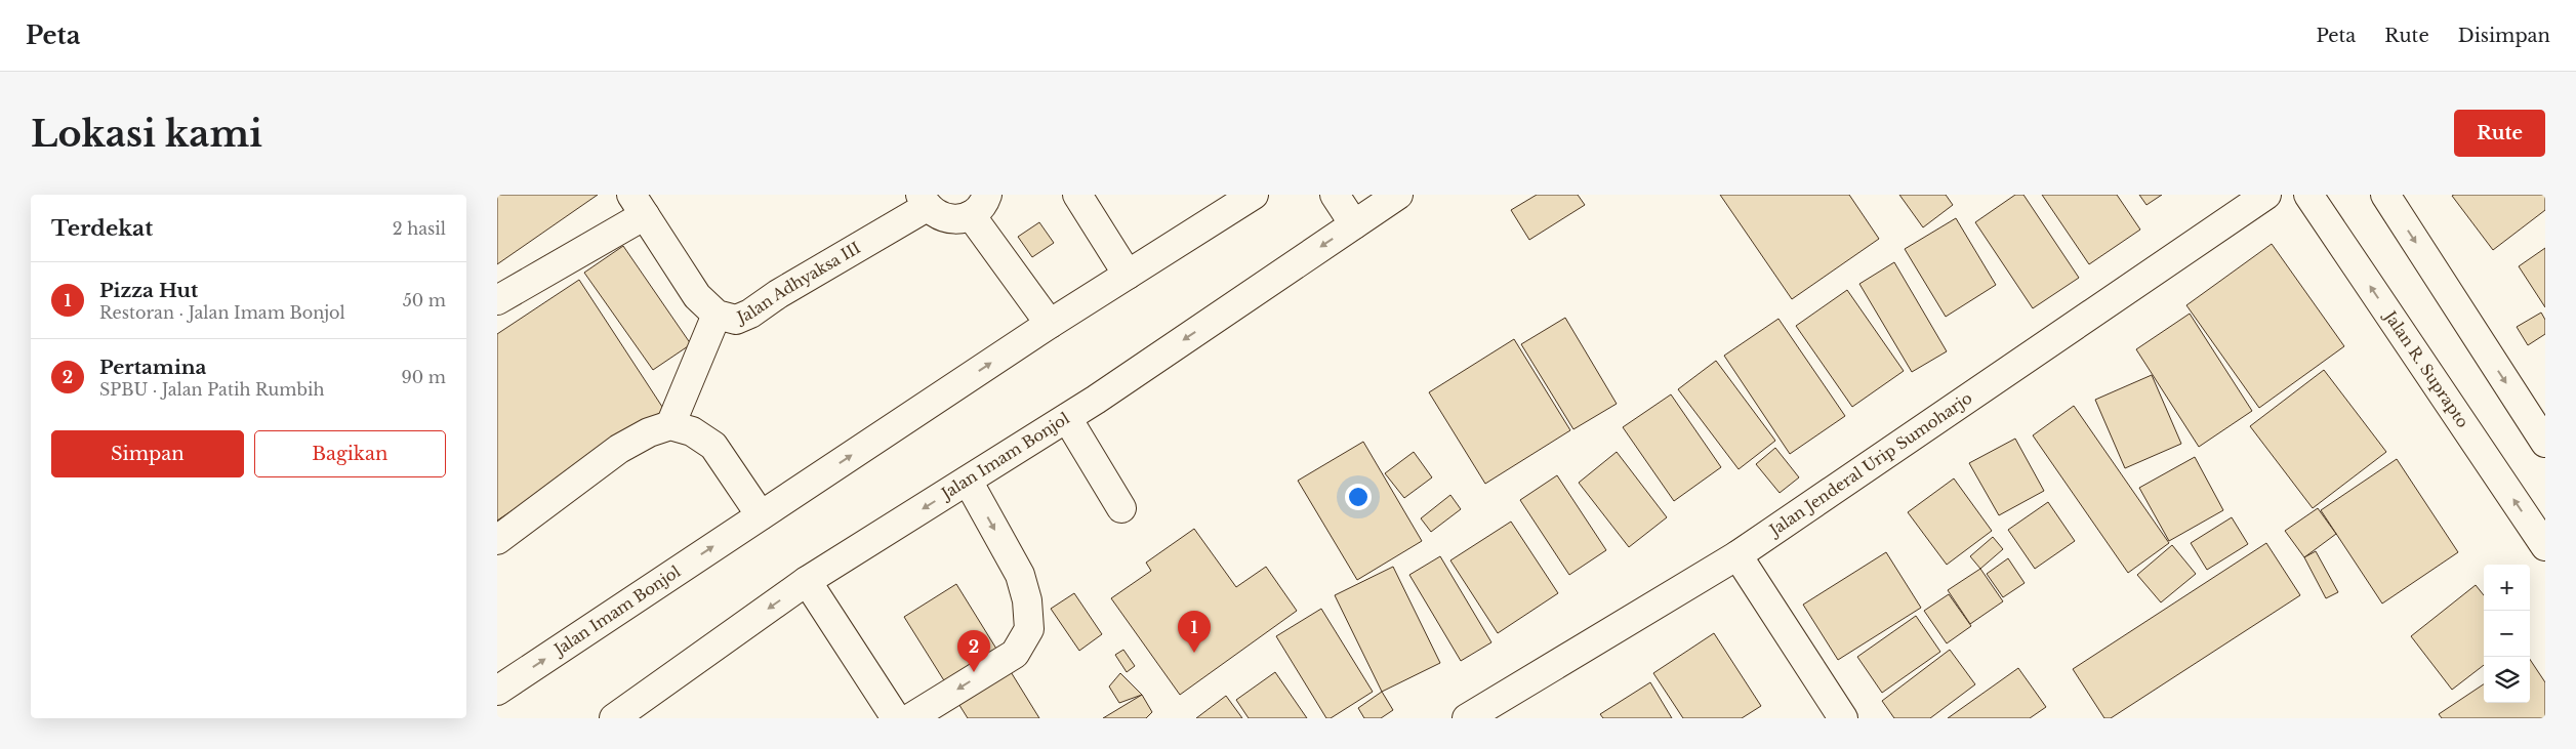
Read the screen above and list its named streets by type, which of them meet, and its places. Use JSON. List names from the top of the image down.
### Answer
{
  "streets": {
    "main road": [
      "Jalan Adhyaksa III",
      "Jalan R. Suprapto",
      "Jalan Imam Bonjol",
      "Jalan Jenderal Urip Sumoharjo"
    ]
  },
  "page": {
    "header": "Peta",
    "nav": ["Peta", "Rute", "Disimpan"],
    "buttons": [
      "Rute",
      ["Simpan", "Bagikan"]
    ],
    "title": "Lokasi kami",
    "heading": ["Terdekat", "2 hasil"],
    "list": [
      {
        "mark": "1",
        "name": "Pizza Hut",
        "note": "Restoran · Jalan Imam Bonjol",
        "value": "50 m"
      },
      {
        "mark": "2",
        "name": "Pertamina",
        "note": "SPBU · Jalan Patih Rumbih",
        "value": "90 m"
      }
    ],
    "map_buttons": ["+", "−"],
    "pins": ["1", "2"]
  }
}
